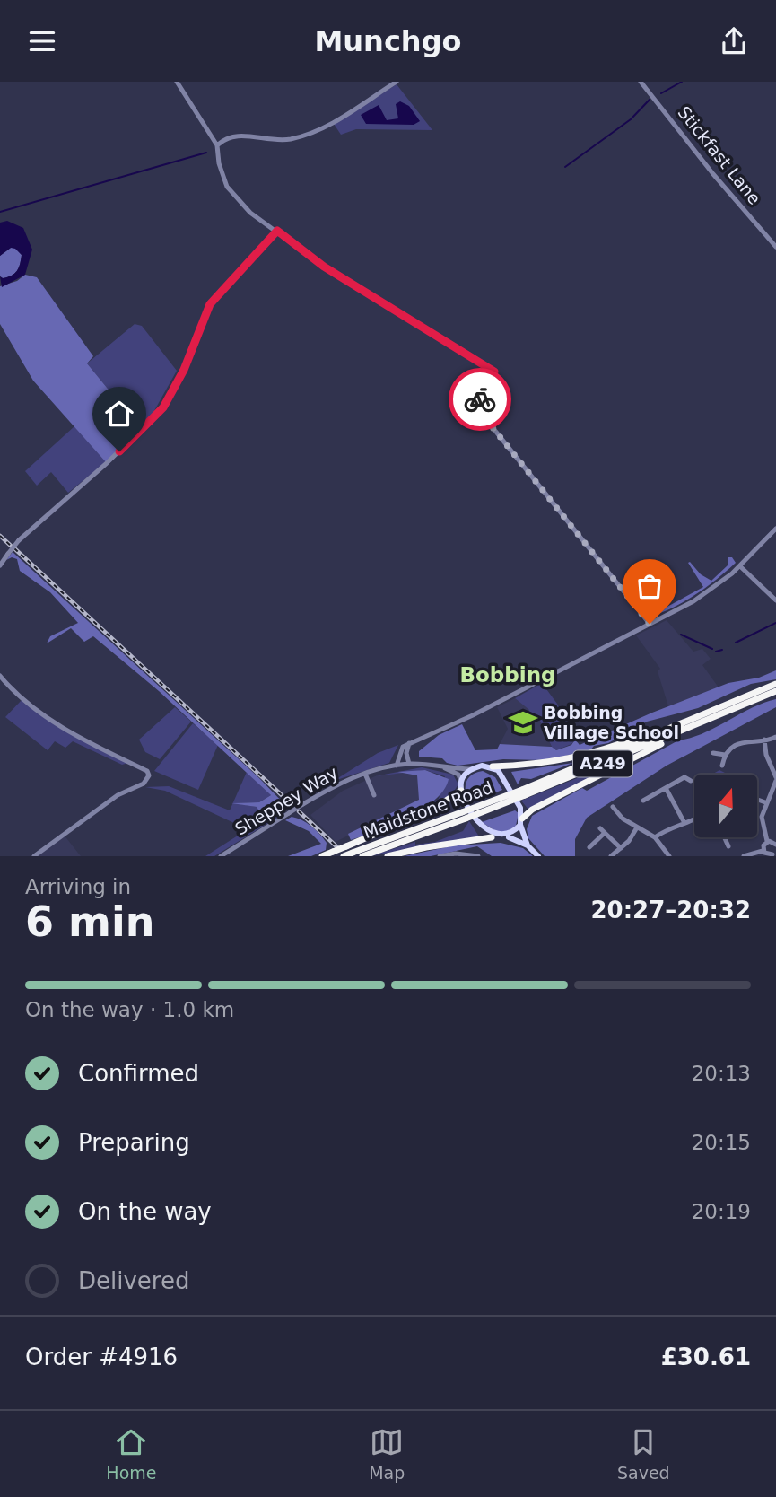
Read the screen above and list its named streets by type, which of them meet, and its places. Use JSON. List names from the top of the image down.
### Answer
{
  "streets": {
    "highway": ["A249", "Maidstone Road"],
    "street": ["Stickfast Lane", "Sheppey Way"]
  },
  "crossings": [
    ["A249", "Maidstone Road"]
  ],
  "districts": ["Bobbing"],
  "places": {
    "school or university": ["Bobbing Village School"]
  },
  "north": "top",
  "page": {
    "header": "Munchgo",
    "heading": ["6 min", "Arriving in", "20:27–20:32"],
    "panel": ["Order #4916", "£30.61"],
    "bar": "On the way · 1.0 km",
    "list": [
      ["Confirmed", "20:13"],
      ["Preparing", "20:15"],
      ["On the way", "20:19"],
      "Delivered"
    ],
    "tabs": ["Home", "Map", "Saved"]
  }
}
